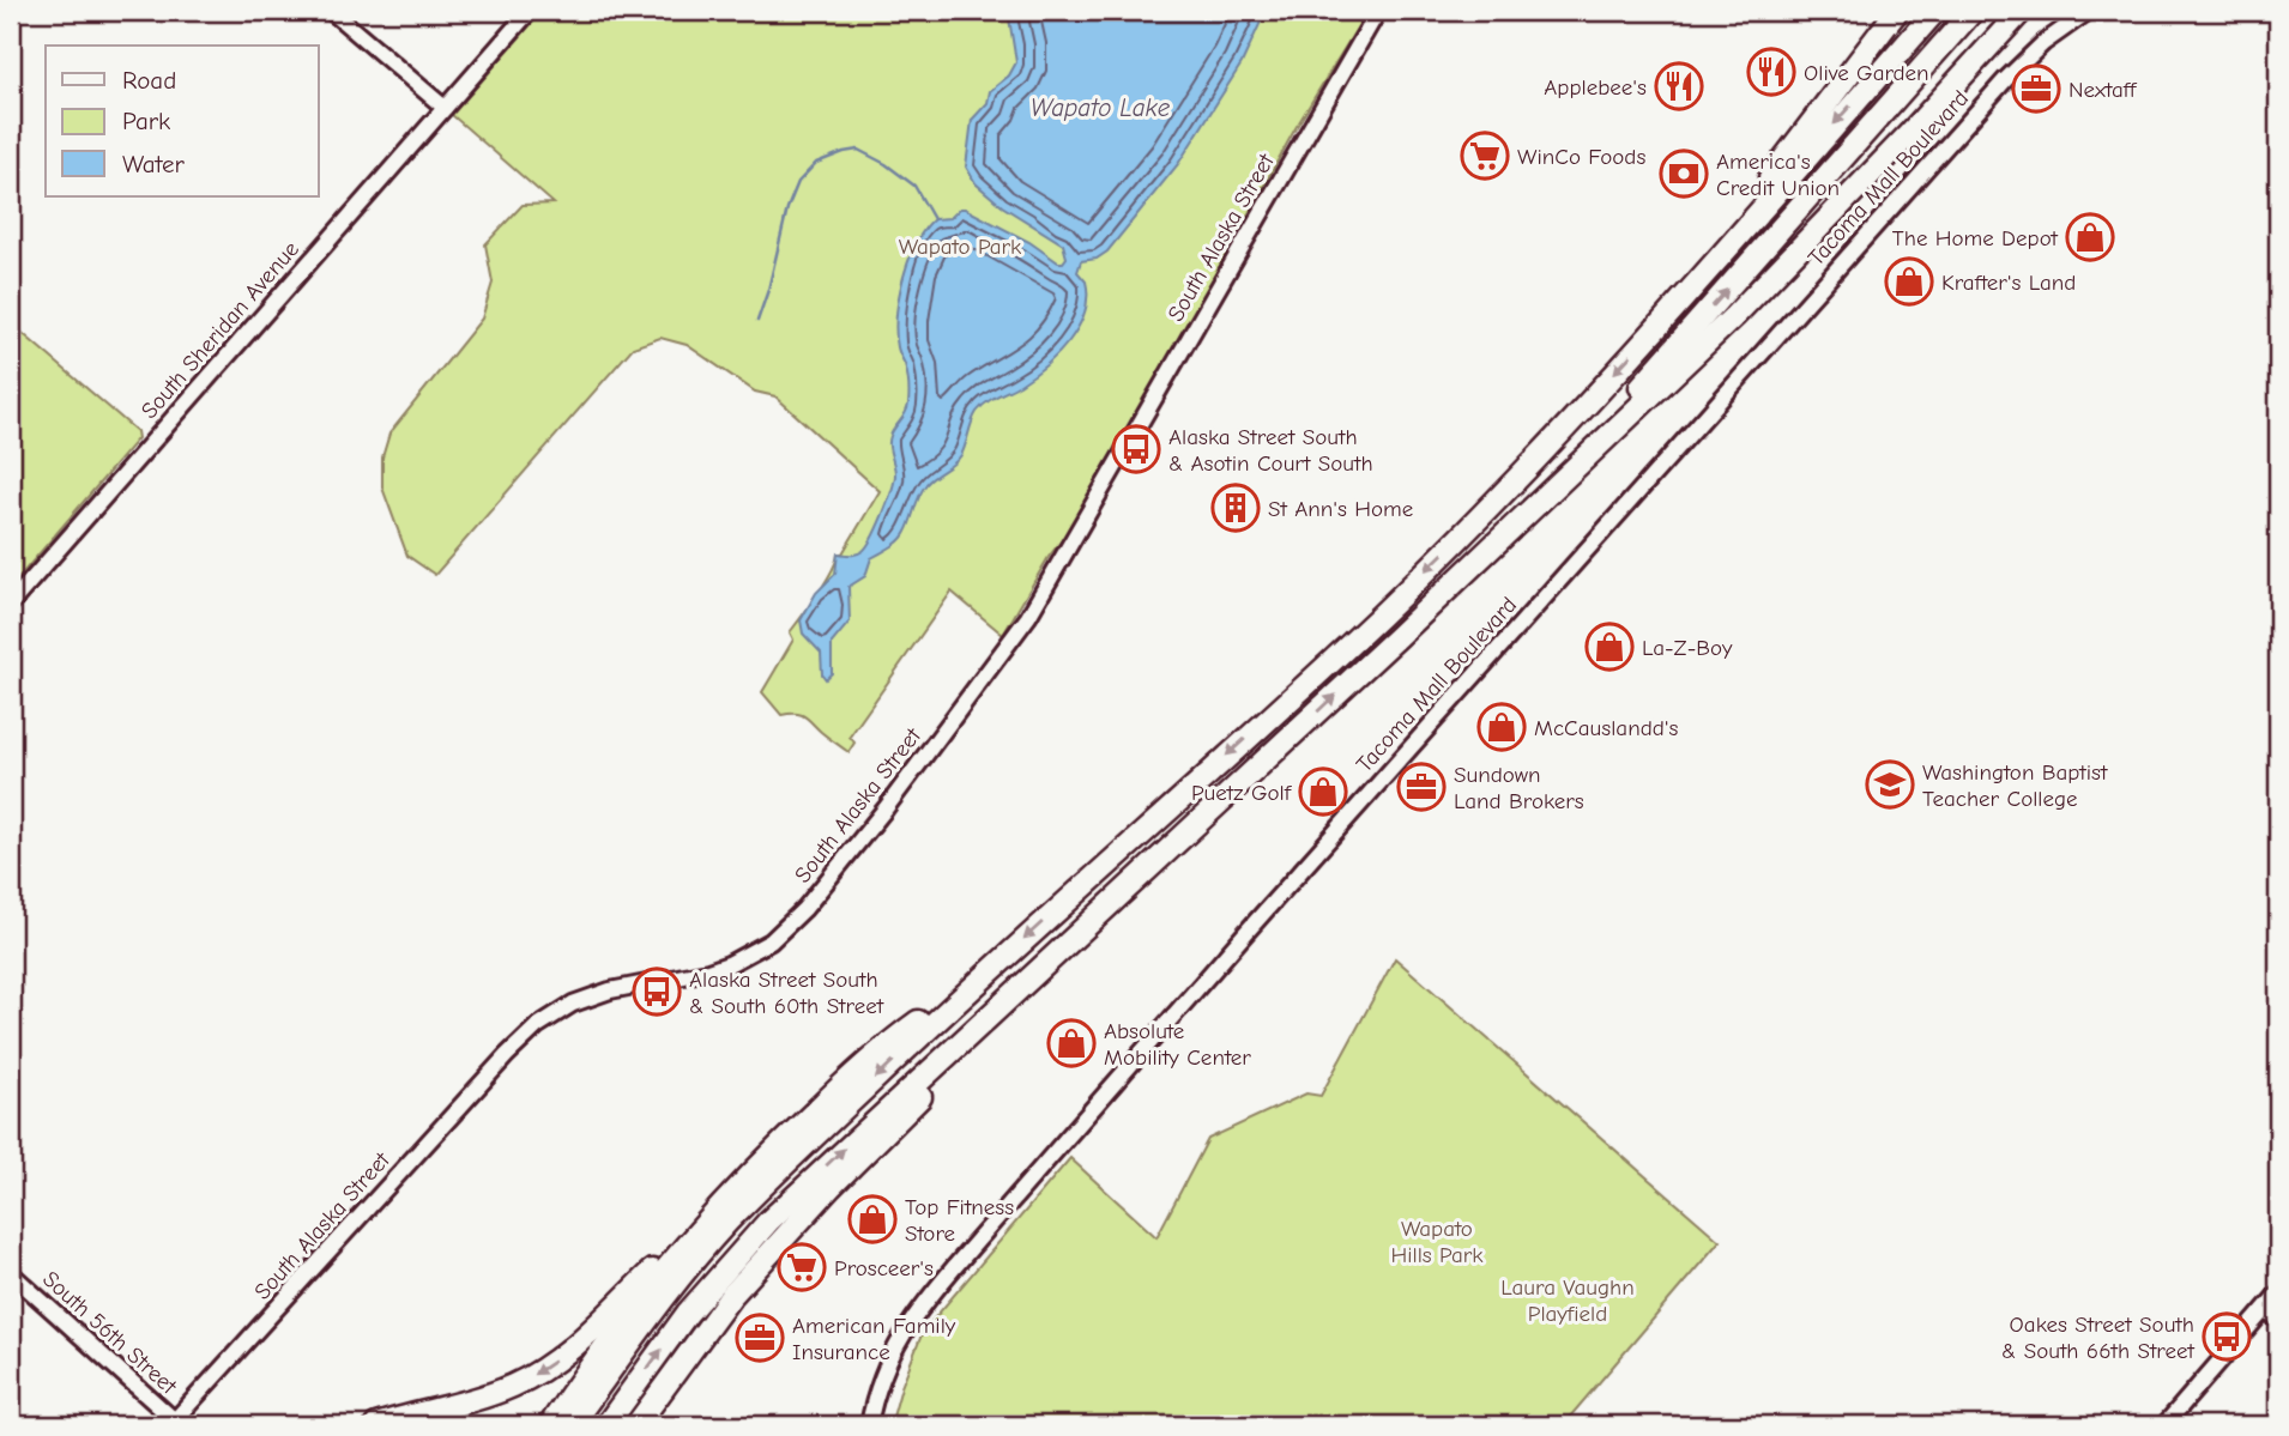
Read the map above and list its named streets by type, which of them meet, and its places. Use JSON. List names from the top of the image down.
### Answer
{
  "streets": {
    "street": [
      "Tacoma Mall Boulevard",
      "South Alaska Street",
      "South Sheridan Avenue",
      "South 56th Street"
    ]
  },
  "crossings": [
    ["South Alaska Street", "South 56th Street"]
  ],
  "water": ["Wapato Lake"],
  "parks": ["Wapato Park", "Wapato Hills Park", "Laura Vaughn Playfield"],
  "places": {
    "restaurant": ["Olive Garden", "Applebee's"],
    "office": ["Nextaff", "Sundown Land Brokers", "American Family Insurance"],
    "supermarket": ["WinCo Foods", "Prosceer's"],
    "bank": ["America's Credit Union"],
    "shop": [
      "The Home Depot",
      "Krafter's Land",
      "La-Z-Boy",
      "McCauslandd's",
      "Puetz Golf",
      "Absolute Mobility Center",
      "Top Fitness Store"
    ],
    "bus stop": ["Alaska Street South & Asotin Court South", "Alaska Street South & South 60th Street", "Oakes Street South & South 66th Street"],
    "building": ["St Ann's Home"],
    "school or university": ["Washington Baptist Teacher College"]
  },
  "legend": ["Road", "Park", "Water"]
}
